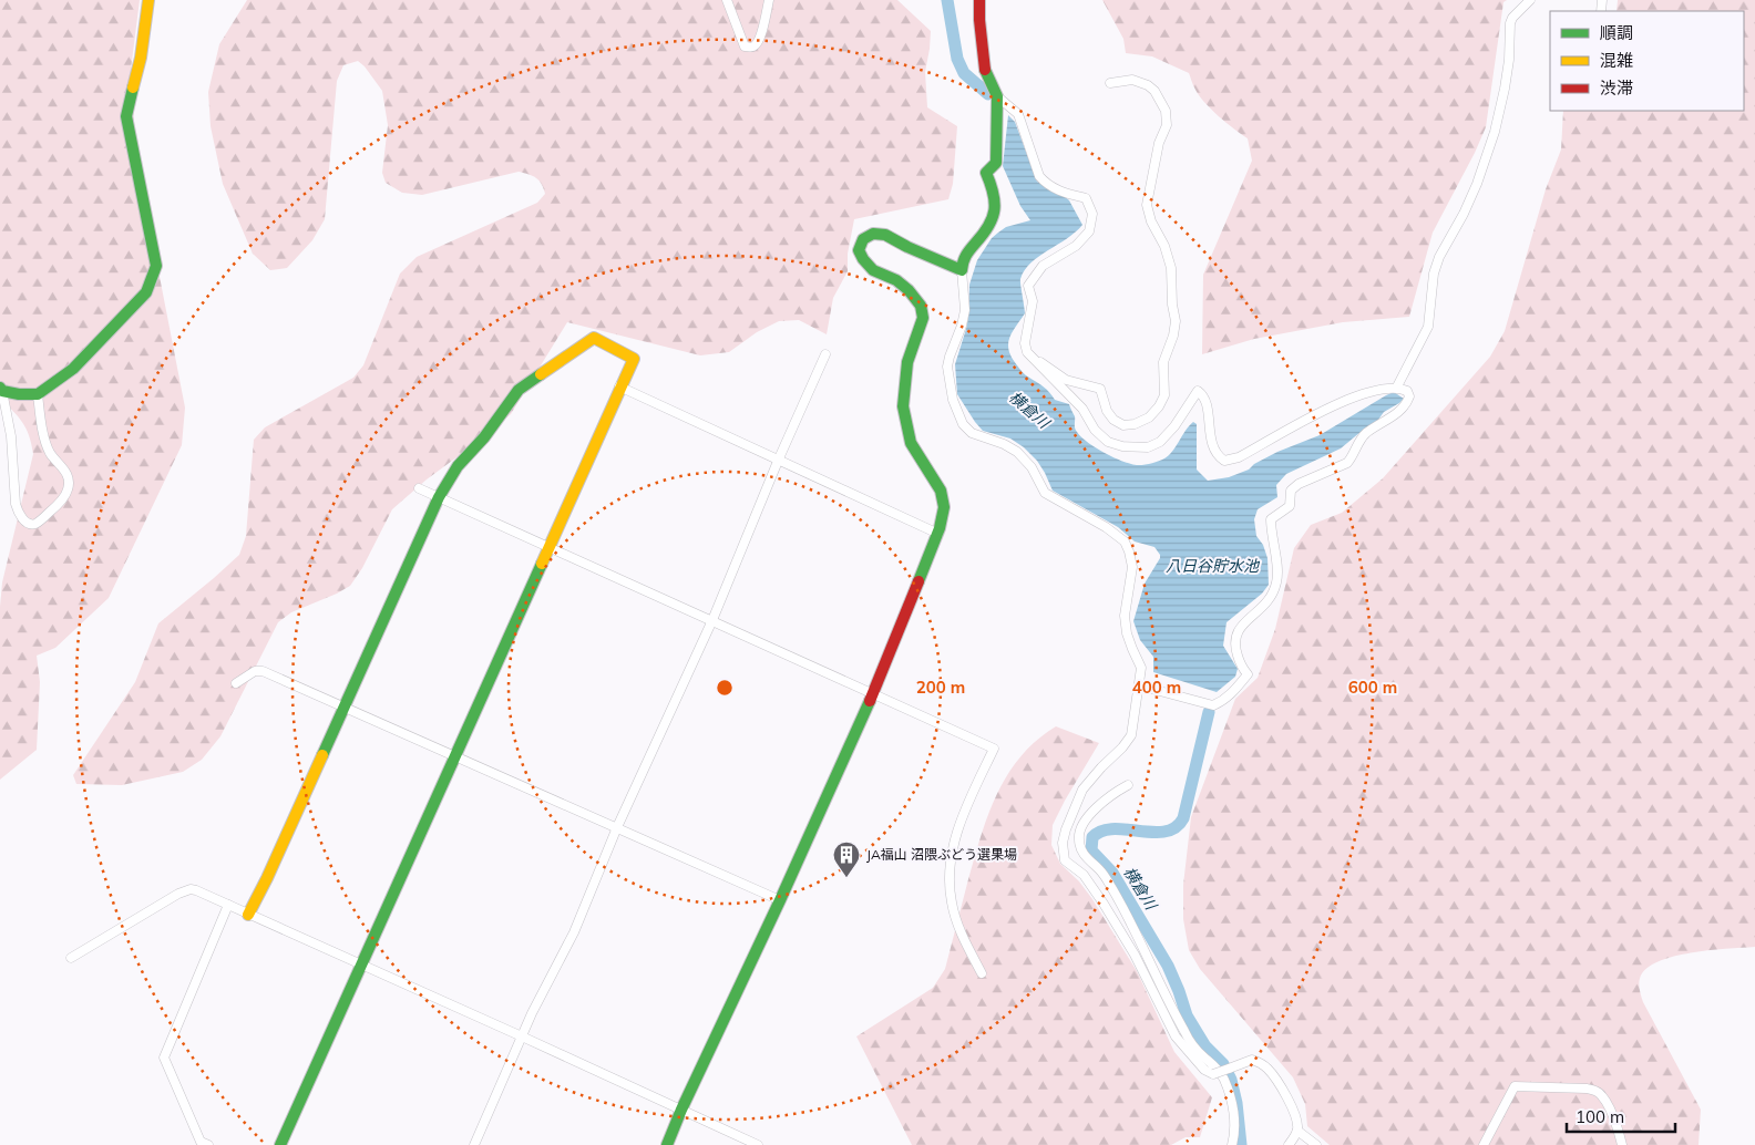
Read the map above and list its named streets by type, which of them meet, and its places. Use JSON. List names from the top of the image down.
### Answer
{
  "water": ["横倉川", "八日谷貯水池"],
  "places": {
    "building": ["JA福山 沼隈ぶどう選果場"]
  },
  "legend": ["順調", "混雑", "渋滞"],
  "scale_bar": "100 m",
  "rings": ["200 m", "400 m", "600 m"]
}
